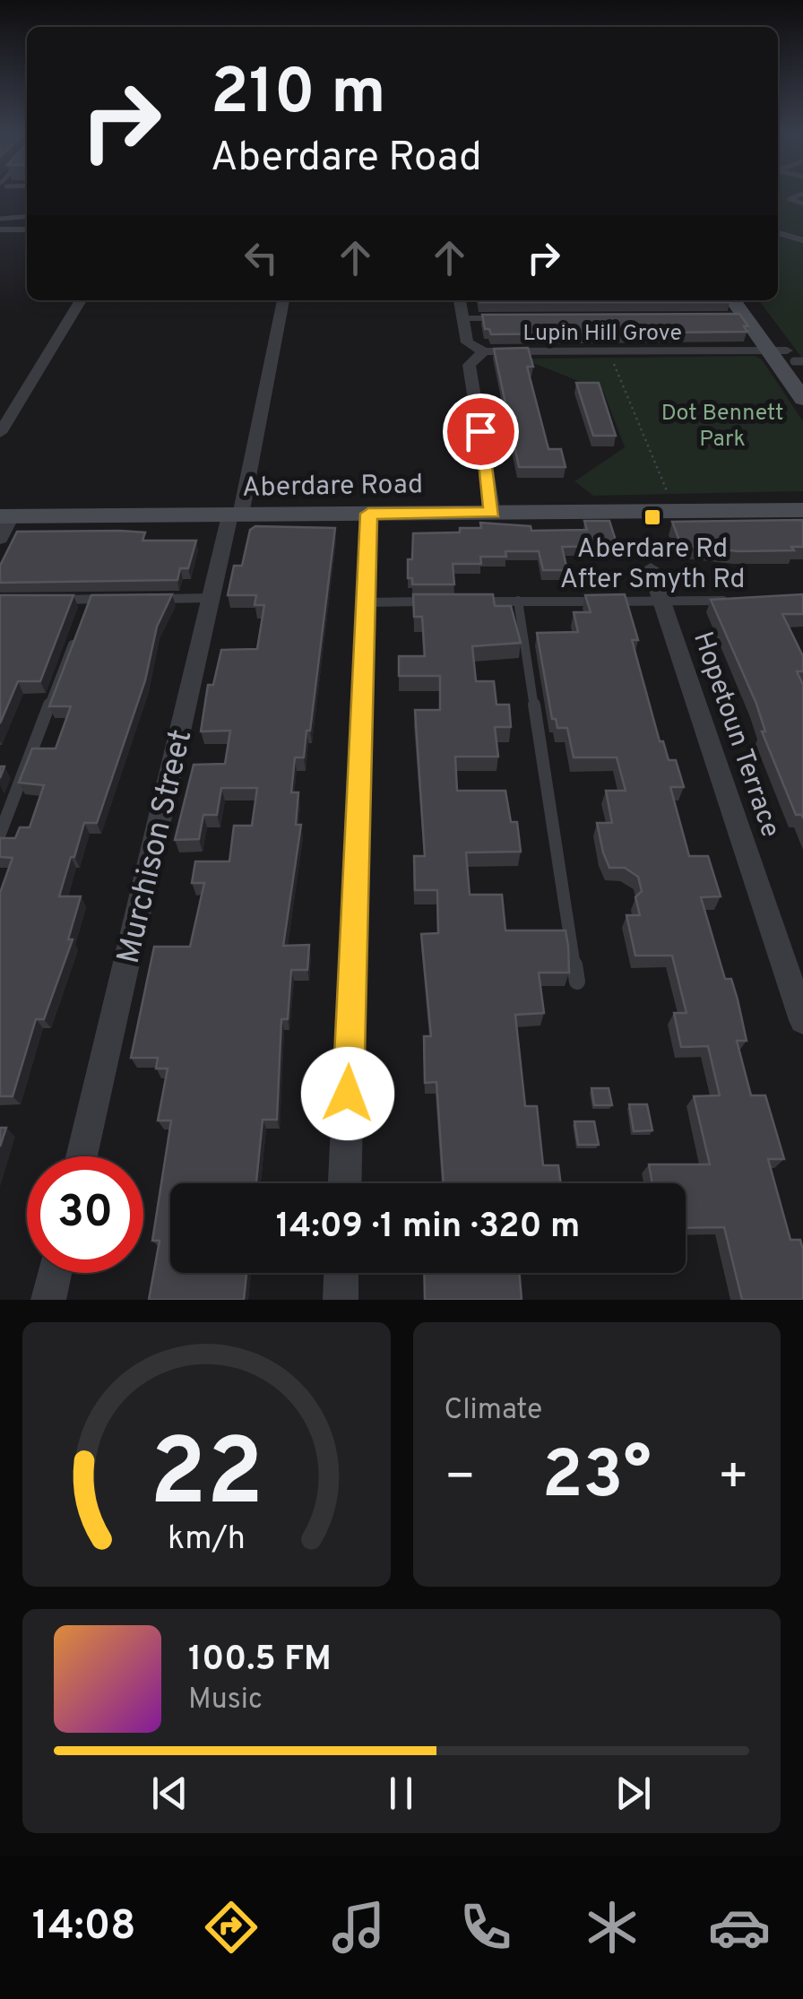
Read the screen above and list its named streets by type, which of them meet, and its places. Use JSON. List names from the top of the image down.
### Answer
{
  "streets": {
    "main road": ["Aberdare Road"],
    "street": ["Lupin Hill Grove", "Hopetoun Terrace", "Murchison Street"]
  },
  "crossings": [
    ["Aberdare Road", "Murchison Street"]
  ],
  "parks": ["Dot Bennett Park"],
  "places": {
    "transit": ["Aberdare Rd After Smyth Rd"]
  },
  "page": {
    "turn": ["210 m", "Aberdare Road"],
    "limit": "30",
    "trip": "14:09 · 1 min · 320 m",
    "tile": "Climate",
    "heat": ["−", "23°", "+"],
    "song": ["100.5 FM", "Music"],
    "tabs": "14:08",
    "gauge": ["22", "km/h"]
  }
}
